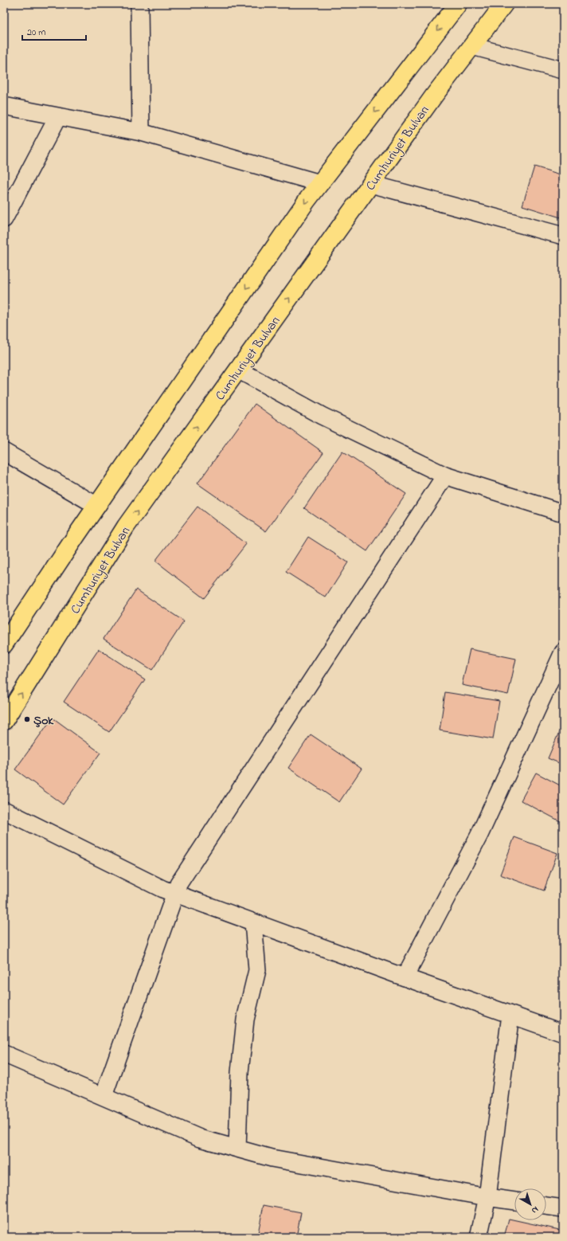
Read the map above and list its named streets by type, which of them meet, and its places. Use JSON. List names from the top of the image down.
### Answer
{
  "streets": {
    "main road": ["Cumhuriyet Bulvarı"]
  },
  "places": ["Şok"],
  "scale_bar": "20 m",
  "north": "bottom right"
}
